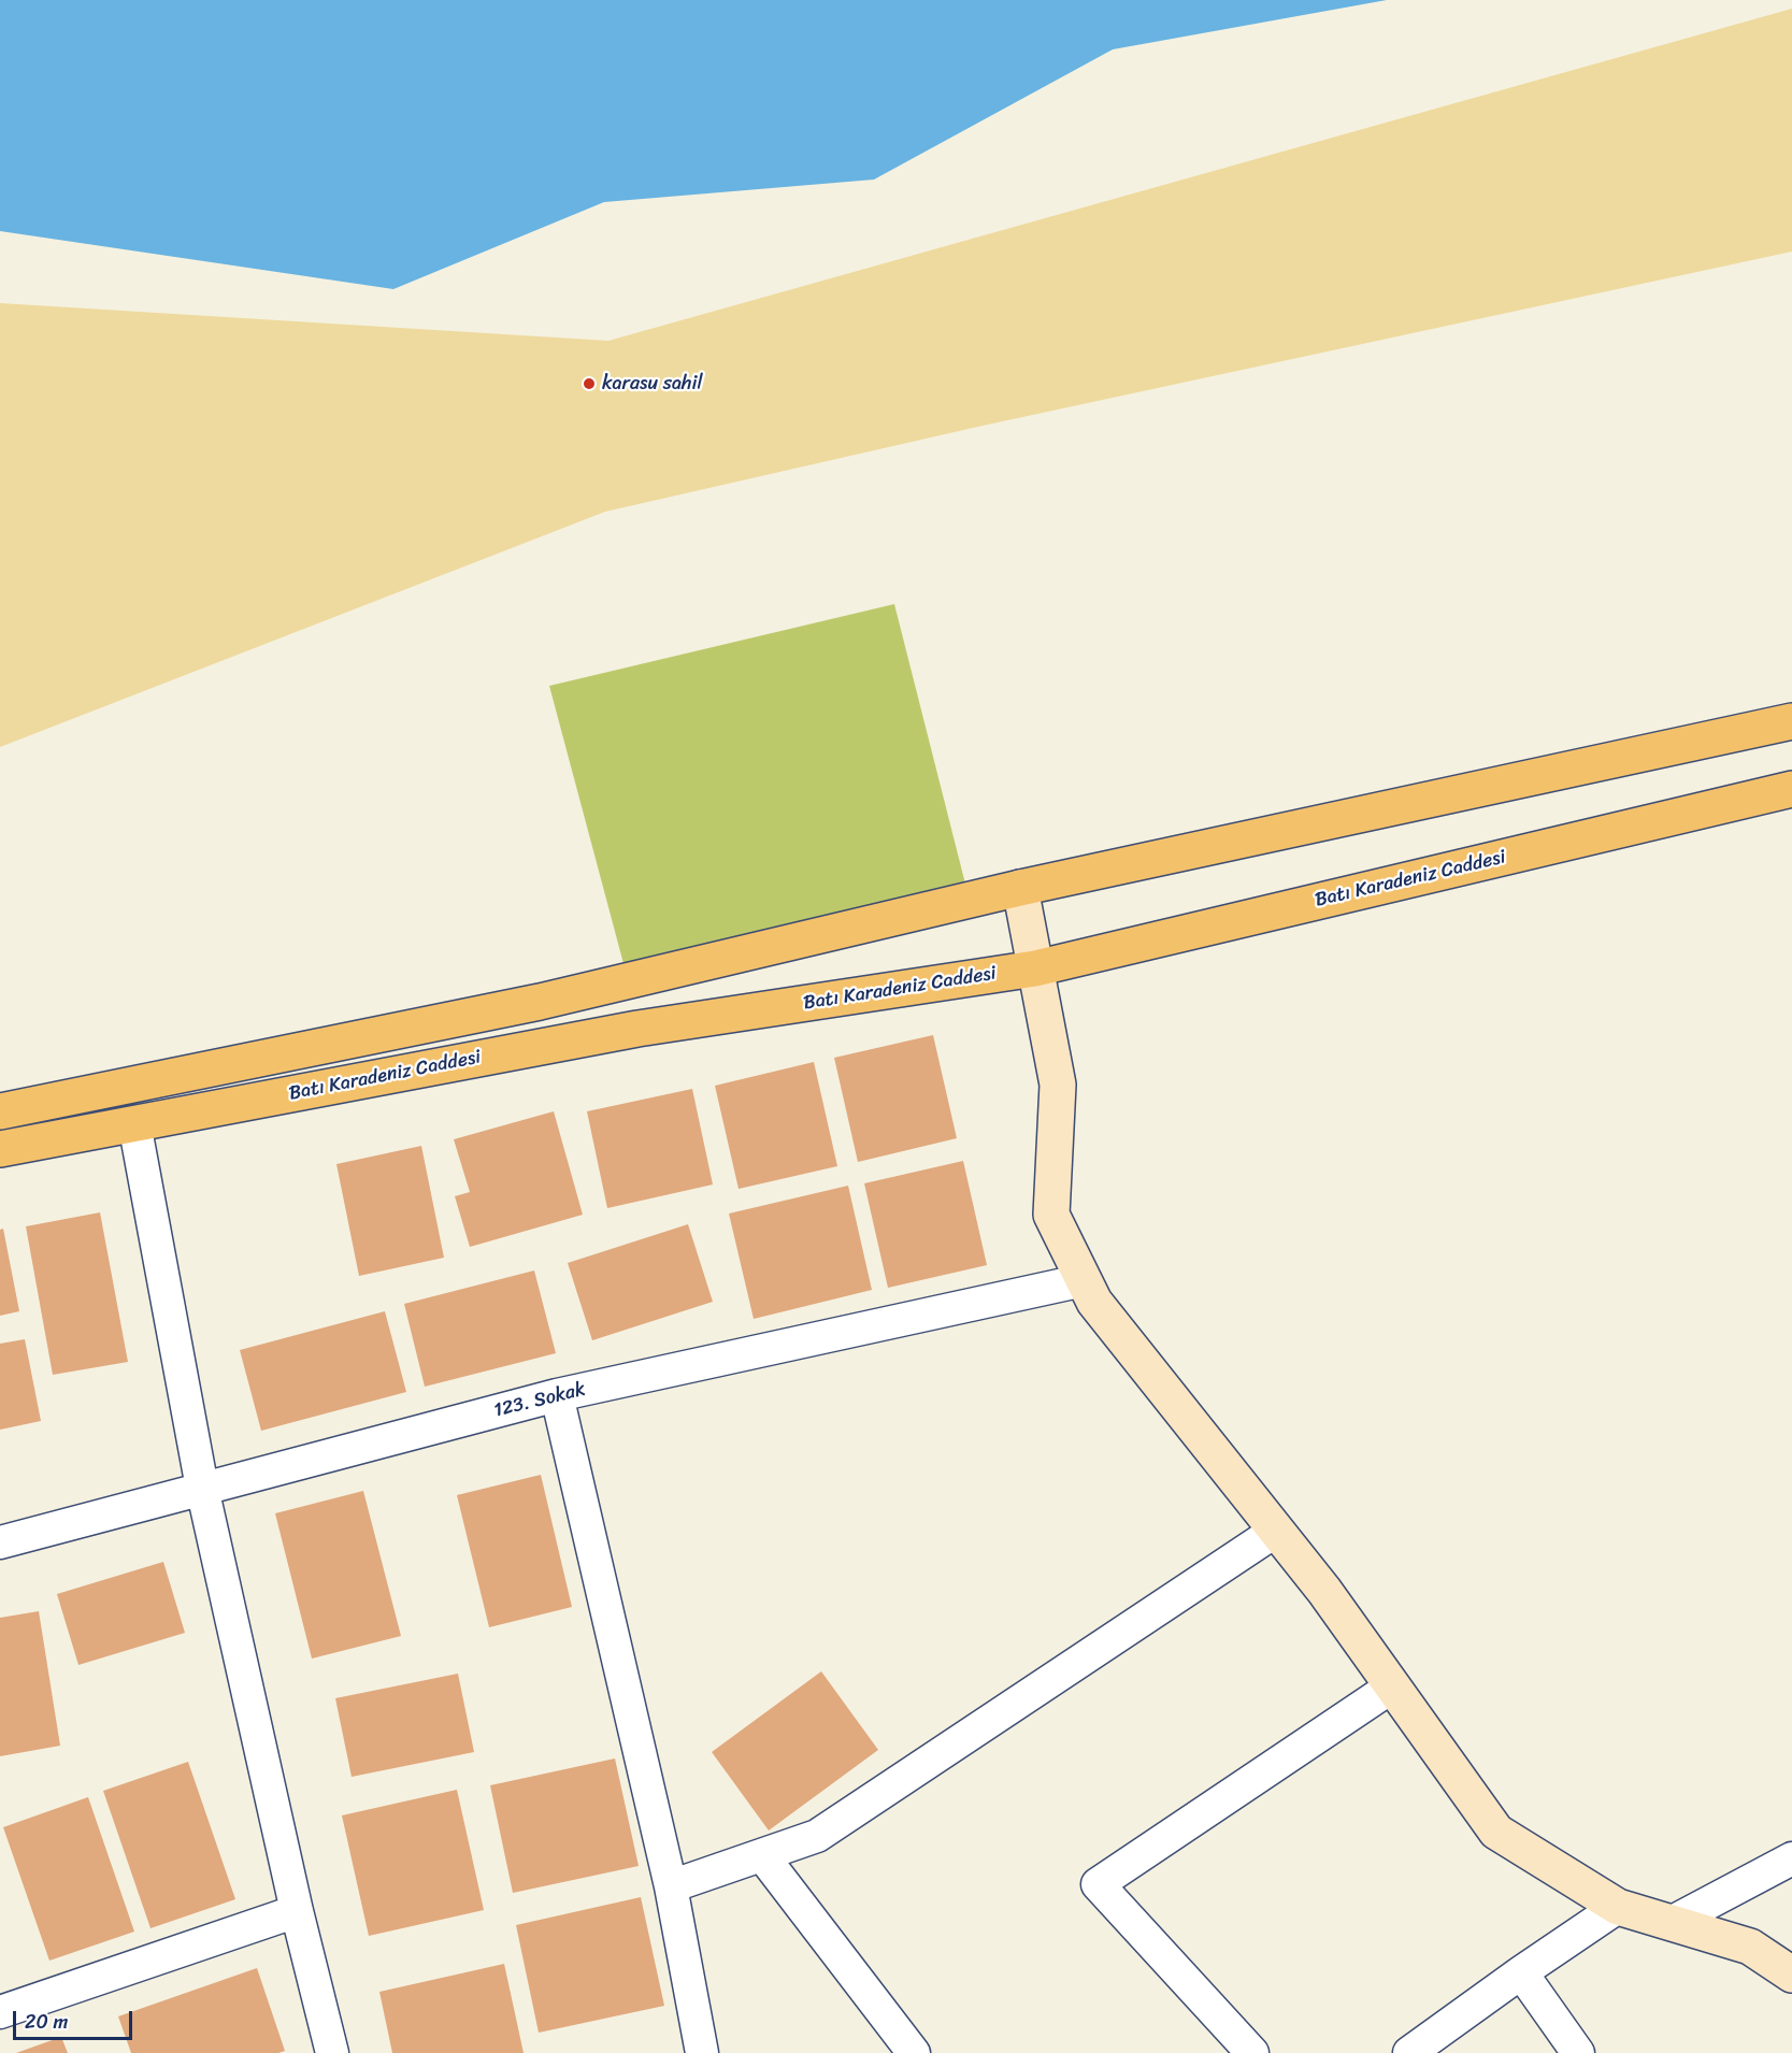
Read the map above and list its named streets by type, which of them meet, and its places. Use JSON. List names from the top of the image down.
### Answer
{
  "streets": {
    "main road": ["Batı Karadeniz Caddesi"],
    "street": ["123. Sokak"]
  },
  "places": ["karasu sahil"],
  "scale_bar": "20 m"
}
